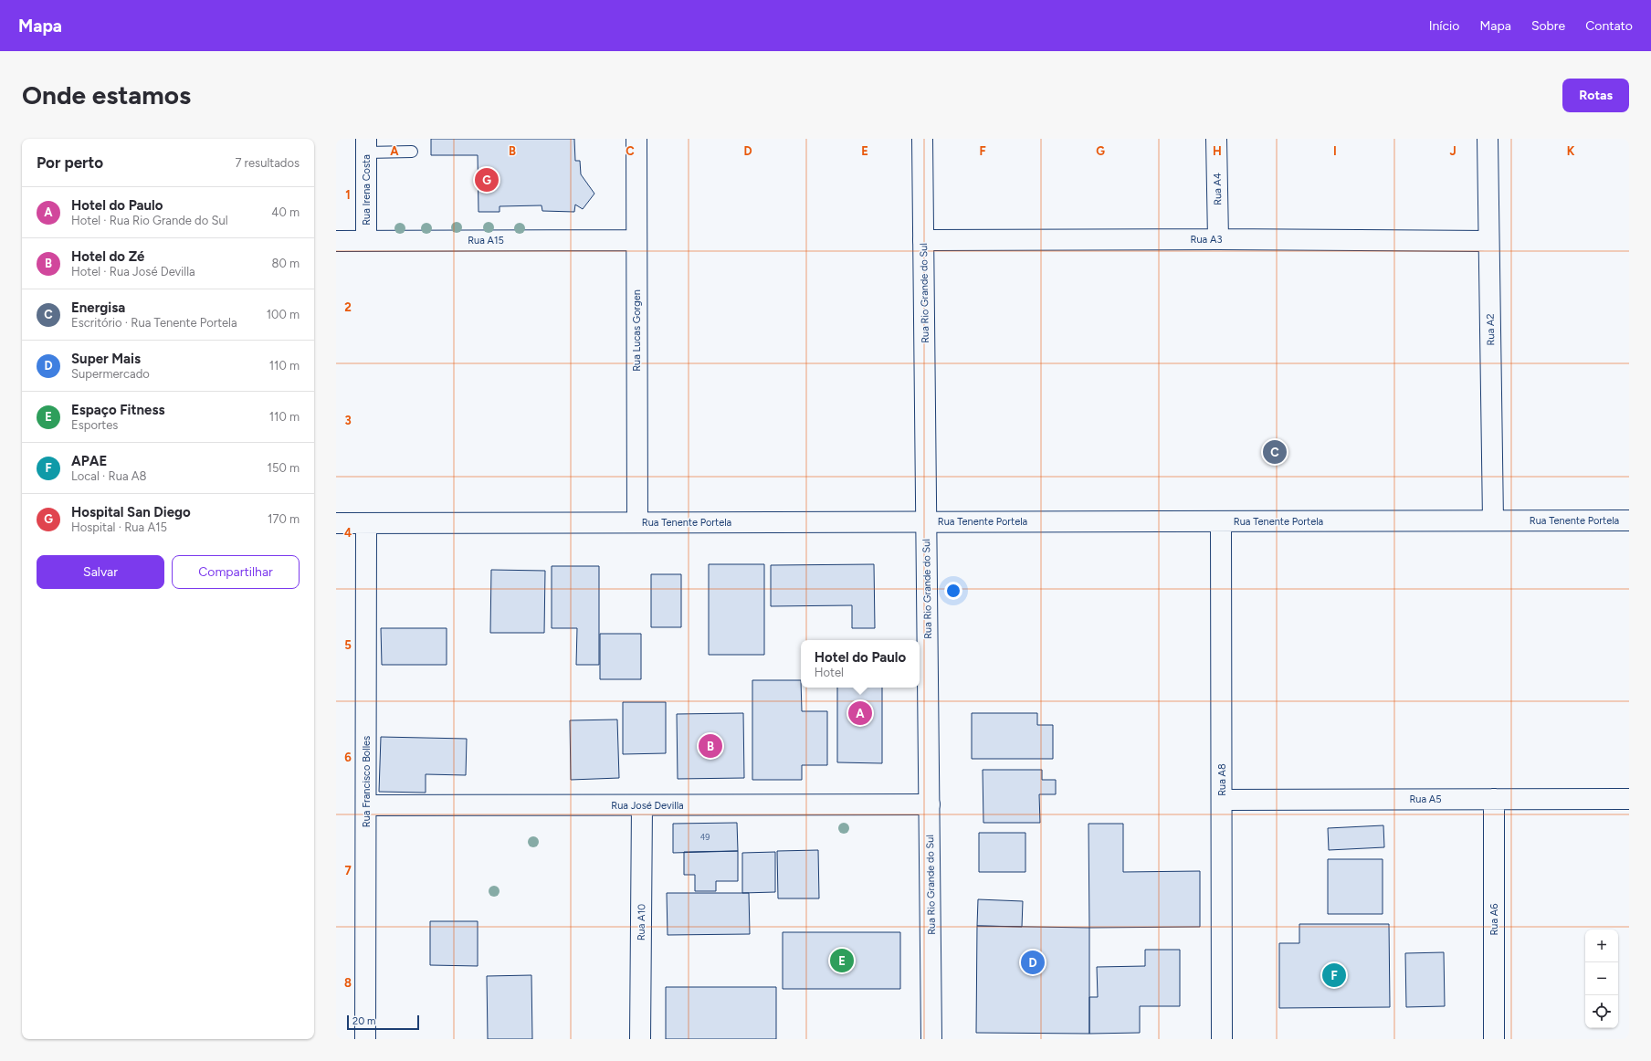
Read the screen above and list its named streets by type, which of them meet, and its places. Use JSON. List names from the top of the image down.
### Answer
{
  "streets": {
    "street": [
      "Rua A4",
      "Rua Irena Costa",
      "Rua A3",
      "Rua A15",
      "Rua Rio Grande do Sul",
      "Rua A2",
      "Rua Lucas Gorgen",
      "Rua Tenente Portela",
      "Rua A8",
      "Rua Francisco Bolles",
      "Rua A5",
      "Rua José Devilla",
      "Rua A6",
      "Rua A10"
    ]
  },
  "crossings": [
    ["Rua A4", "Rua A3"],
    ["Rua Irena Costa", "Rua A15"],
    ["Rua A3", "Rua Rio Grande do Sul"],
    ["Rua A3", "Rua A2"],
    ["Rua A15", "Rua Lucas Gorgen"],
    ["Rua Rio Grande do Sul", "Rua Tenente Portela"],
    ["Rua Rio Grande do Sul", "Rua José Devilla"],
    ["Rua A2", "Rua Tenente Portela"],
    ["Rua Lucas Gorgen", "Rua Tenente Portela"],
    ["Rua Tenente Portela", "Rua A8"],
    ["Rua Tenente Portela", "Rua Francisco Bolles"],
    ["Rua A8", "Rua A5"],
    ["Rua Francisco Bolles", "Rua José Devilla"],
    ["Rua A5", "Rua A6"],
    ["Rua José Devilla", "Rua A10"]
  ],
  "house_numbers": ["49"],
  "scale_bar": "20 m",
  "page": {
    "header": "Mapa",
    "nav": [
      "Início",
      "Mapa",
      "Sobre",
      "Contato"
    ],
    "buttons": [
      "Rotas",
      ["Salvar", "Compartilhar"]
    ],
    "title": "Onde estamos",
    "heading": ["Por perto", "7 resultados"],
    "pins": [
      "G",
      "C",
      "A",
      "B",
      "E",
      "D",
      "F"
    ],
    "list": [
      {
        "mark": "A",
        "name": "Hotel do Paulo",
        "note": "Hotel · Rua Rio Grande do Sul",
        "value": "40 m"
      },
      {
        "mark": "B",
        "name": "Hotel do Zé",
        "note": "Hotel · Rua José Devilla",
        "value": "80 m"
      },
      {
        "mark": "C",
        "name": "Energisa",
        "note": "Escritório · Rua Tenente Portela",
        "value": "100 m"
      },
      {
        "mark": "D",
        "name": "Super Mais",
        "note": "Supermercado",
        "value": "110 m"
      },
      {
        "mark": "E",
        "name": "Espaço Fitness",
        "note": "Esportes",
        "value": "110 m"
      },
      {
        "mark": "F",
        "name": "APAE",
        "note": "Local · Rua A8",
        "value": "150 m"
      },
      {
        "mark": "G",
        "name": "Hospital San Diego",
        "note": "Hospital · Rua A15",
        "value": "170 m"
      }
    ],
    "popup": ["Hotel do Paulo", "Hotel"],
    "map_buttons": ["+", "−"],
    "scale": "20 m"
  },
  "grid": {
    "columns": [
      "A",
      "B",
      "C",
      "D",
      "E",
      "F",
      "G",
      "H",
      "I",
      "J",
      "K"
    ],
    "rows": [
      "1",
      "2",
      "3",
      "4",
      "5",
      "6",
      "7",
      "8"
    ]
  }
}
